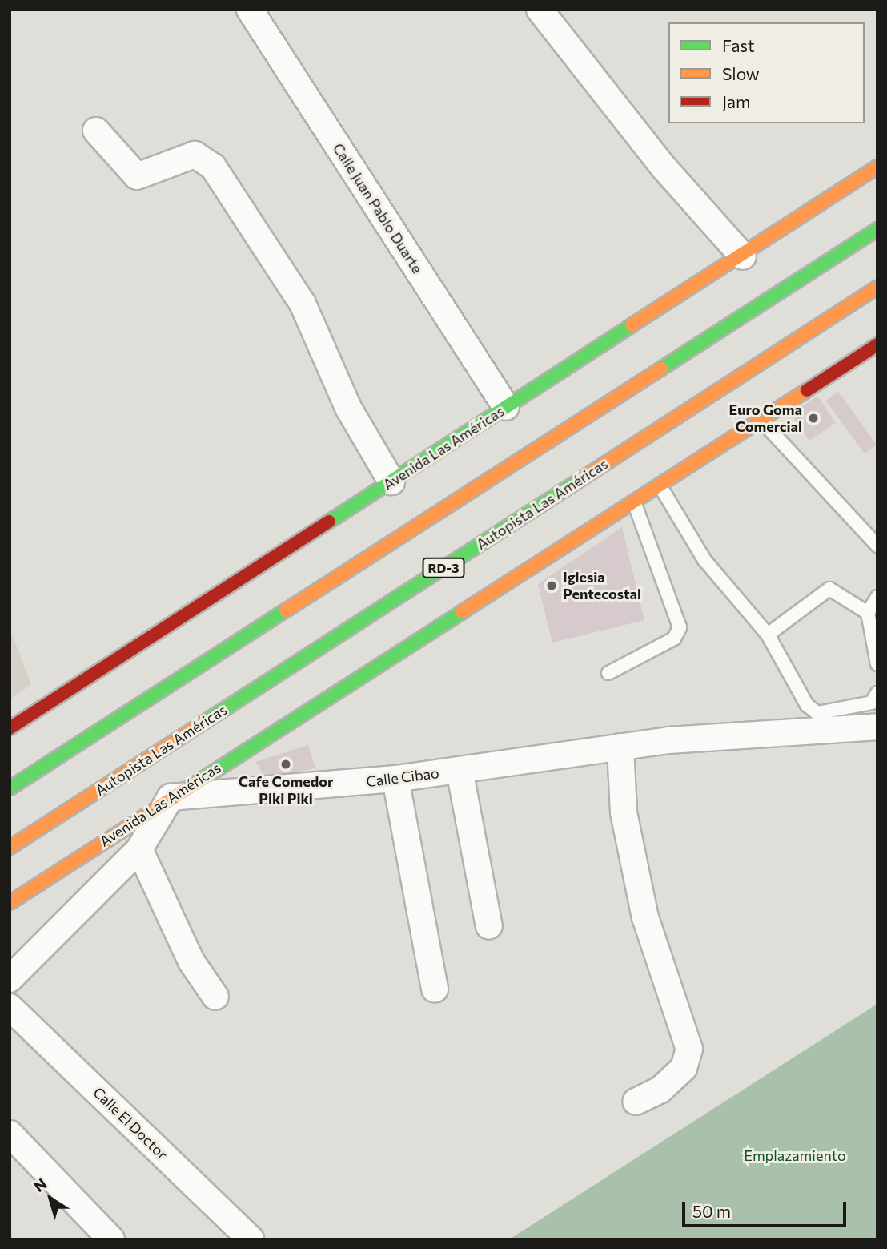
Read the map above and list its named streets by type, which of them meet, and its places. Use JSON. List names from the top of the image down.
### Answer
{
  "streets": {
    "main road": ["Avenida Las Américas", "Autopista Las Américas", "RD-3"],
    "street": ["Calle Juan Pablo Duarte", "Calle Cibao", "Calle El Doctor"]
  },
  "crossings": [
    ["Calle Juan Pablo Duarte", "Avenida Las Américas"],
    ["Avenida Las Américas", "Calle Cibao"]
  ],
  "parks": ["Emplazamiento"],
  "places": ["Euro Goma Comercial", "Iglesia Pentecostal", "Cafe Comedor Piki Piki"],
  "legend": ["Fast", "Slow", "Jam"],
  "scale_bar": "50 m",
  "north": "top left"
}
